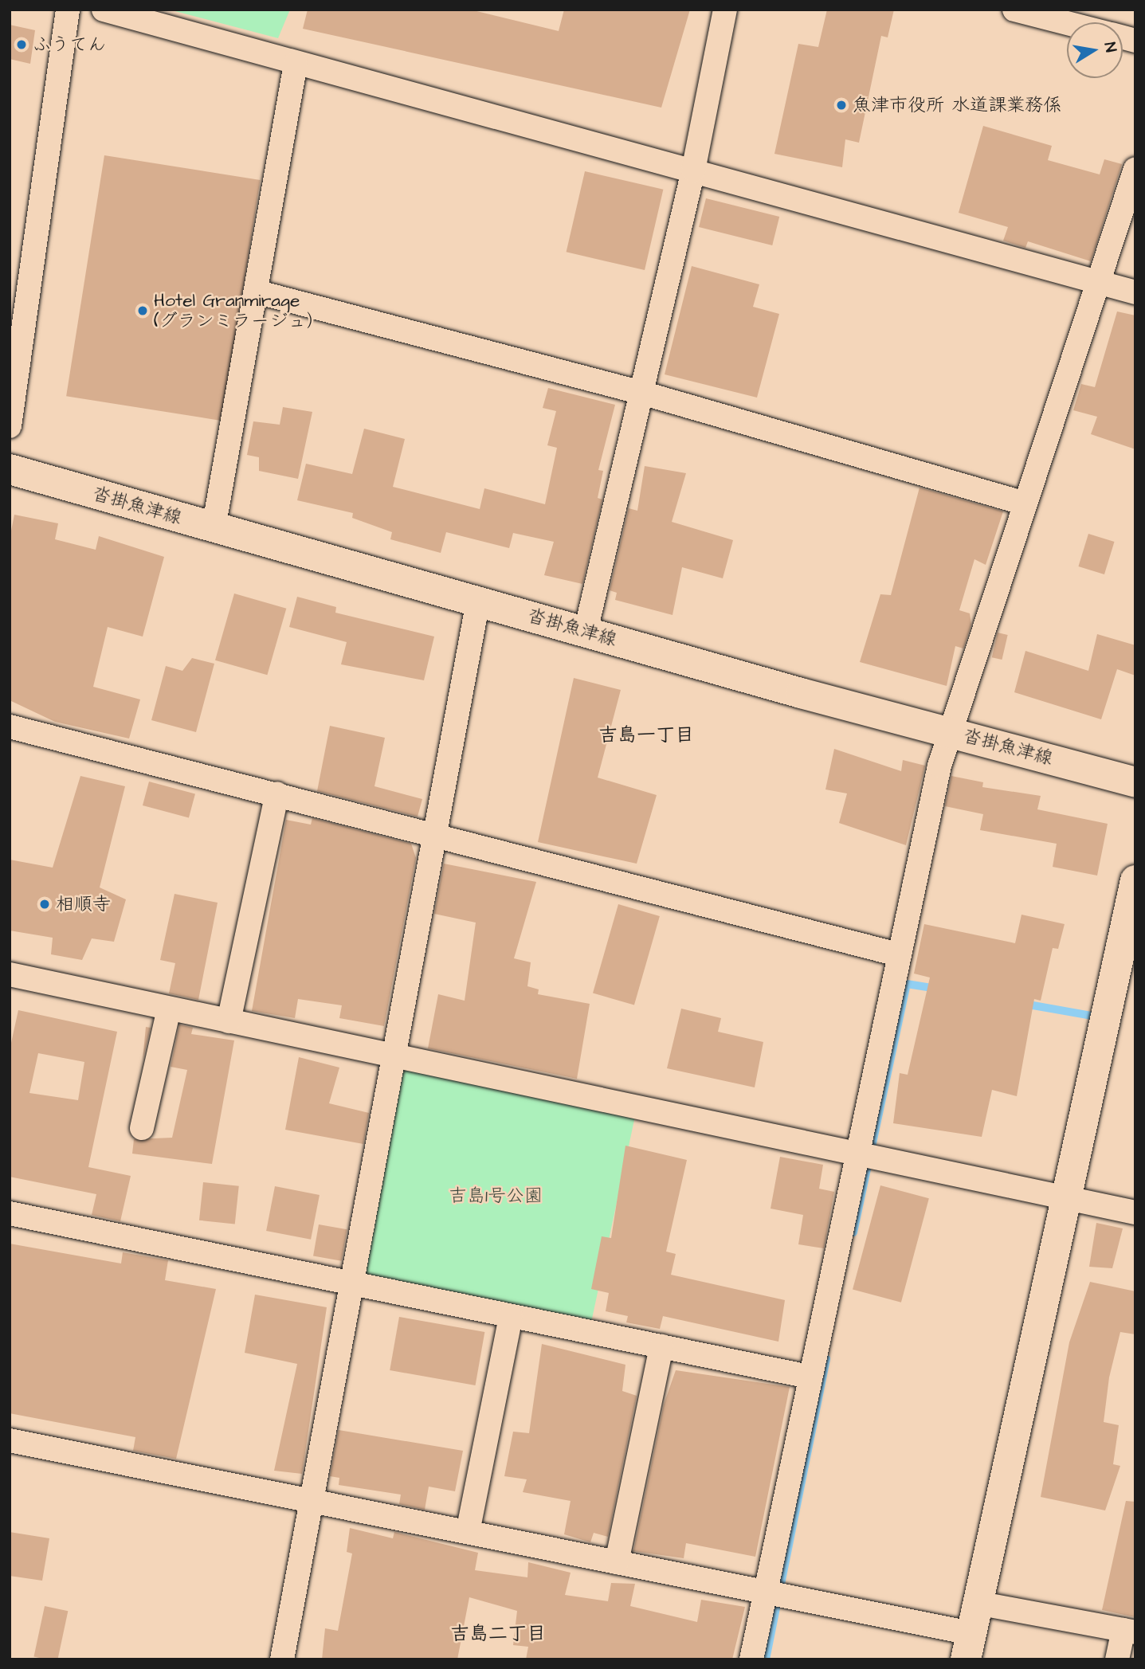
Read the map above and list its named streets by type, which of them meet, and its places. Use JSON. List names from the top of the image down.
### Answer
{
  "streets": {
    "main road": ["沓掛魚津線"]
  },
  "districts": ["吉島一丁目", "吉島二丁目"],
  "parks": ["吉島1号公園"],
  "places": [
    "ふうてん",
    "魚津市役所 水道課業務係",
    "Hotel Granmirage (グランミラージュ）",
    "相順寺"
  ],
  "north": "right"
}
